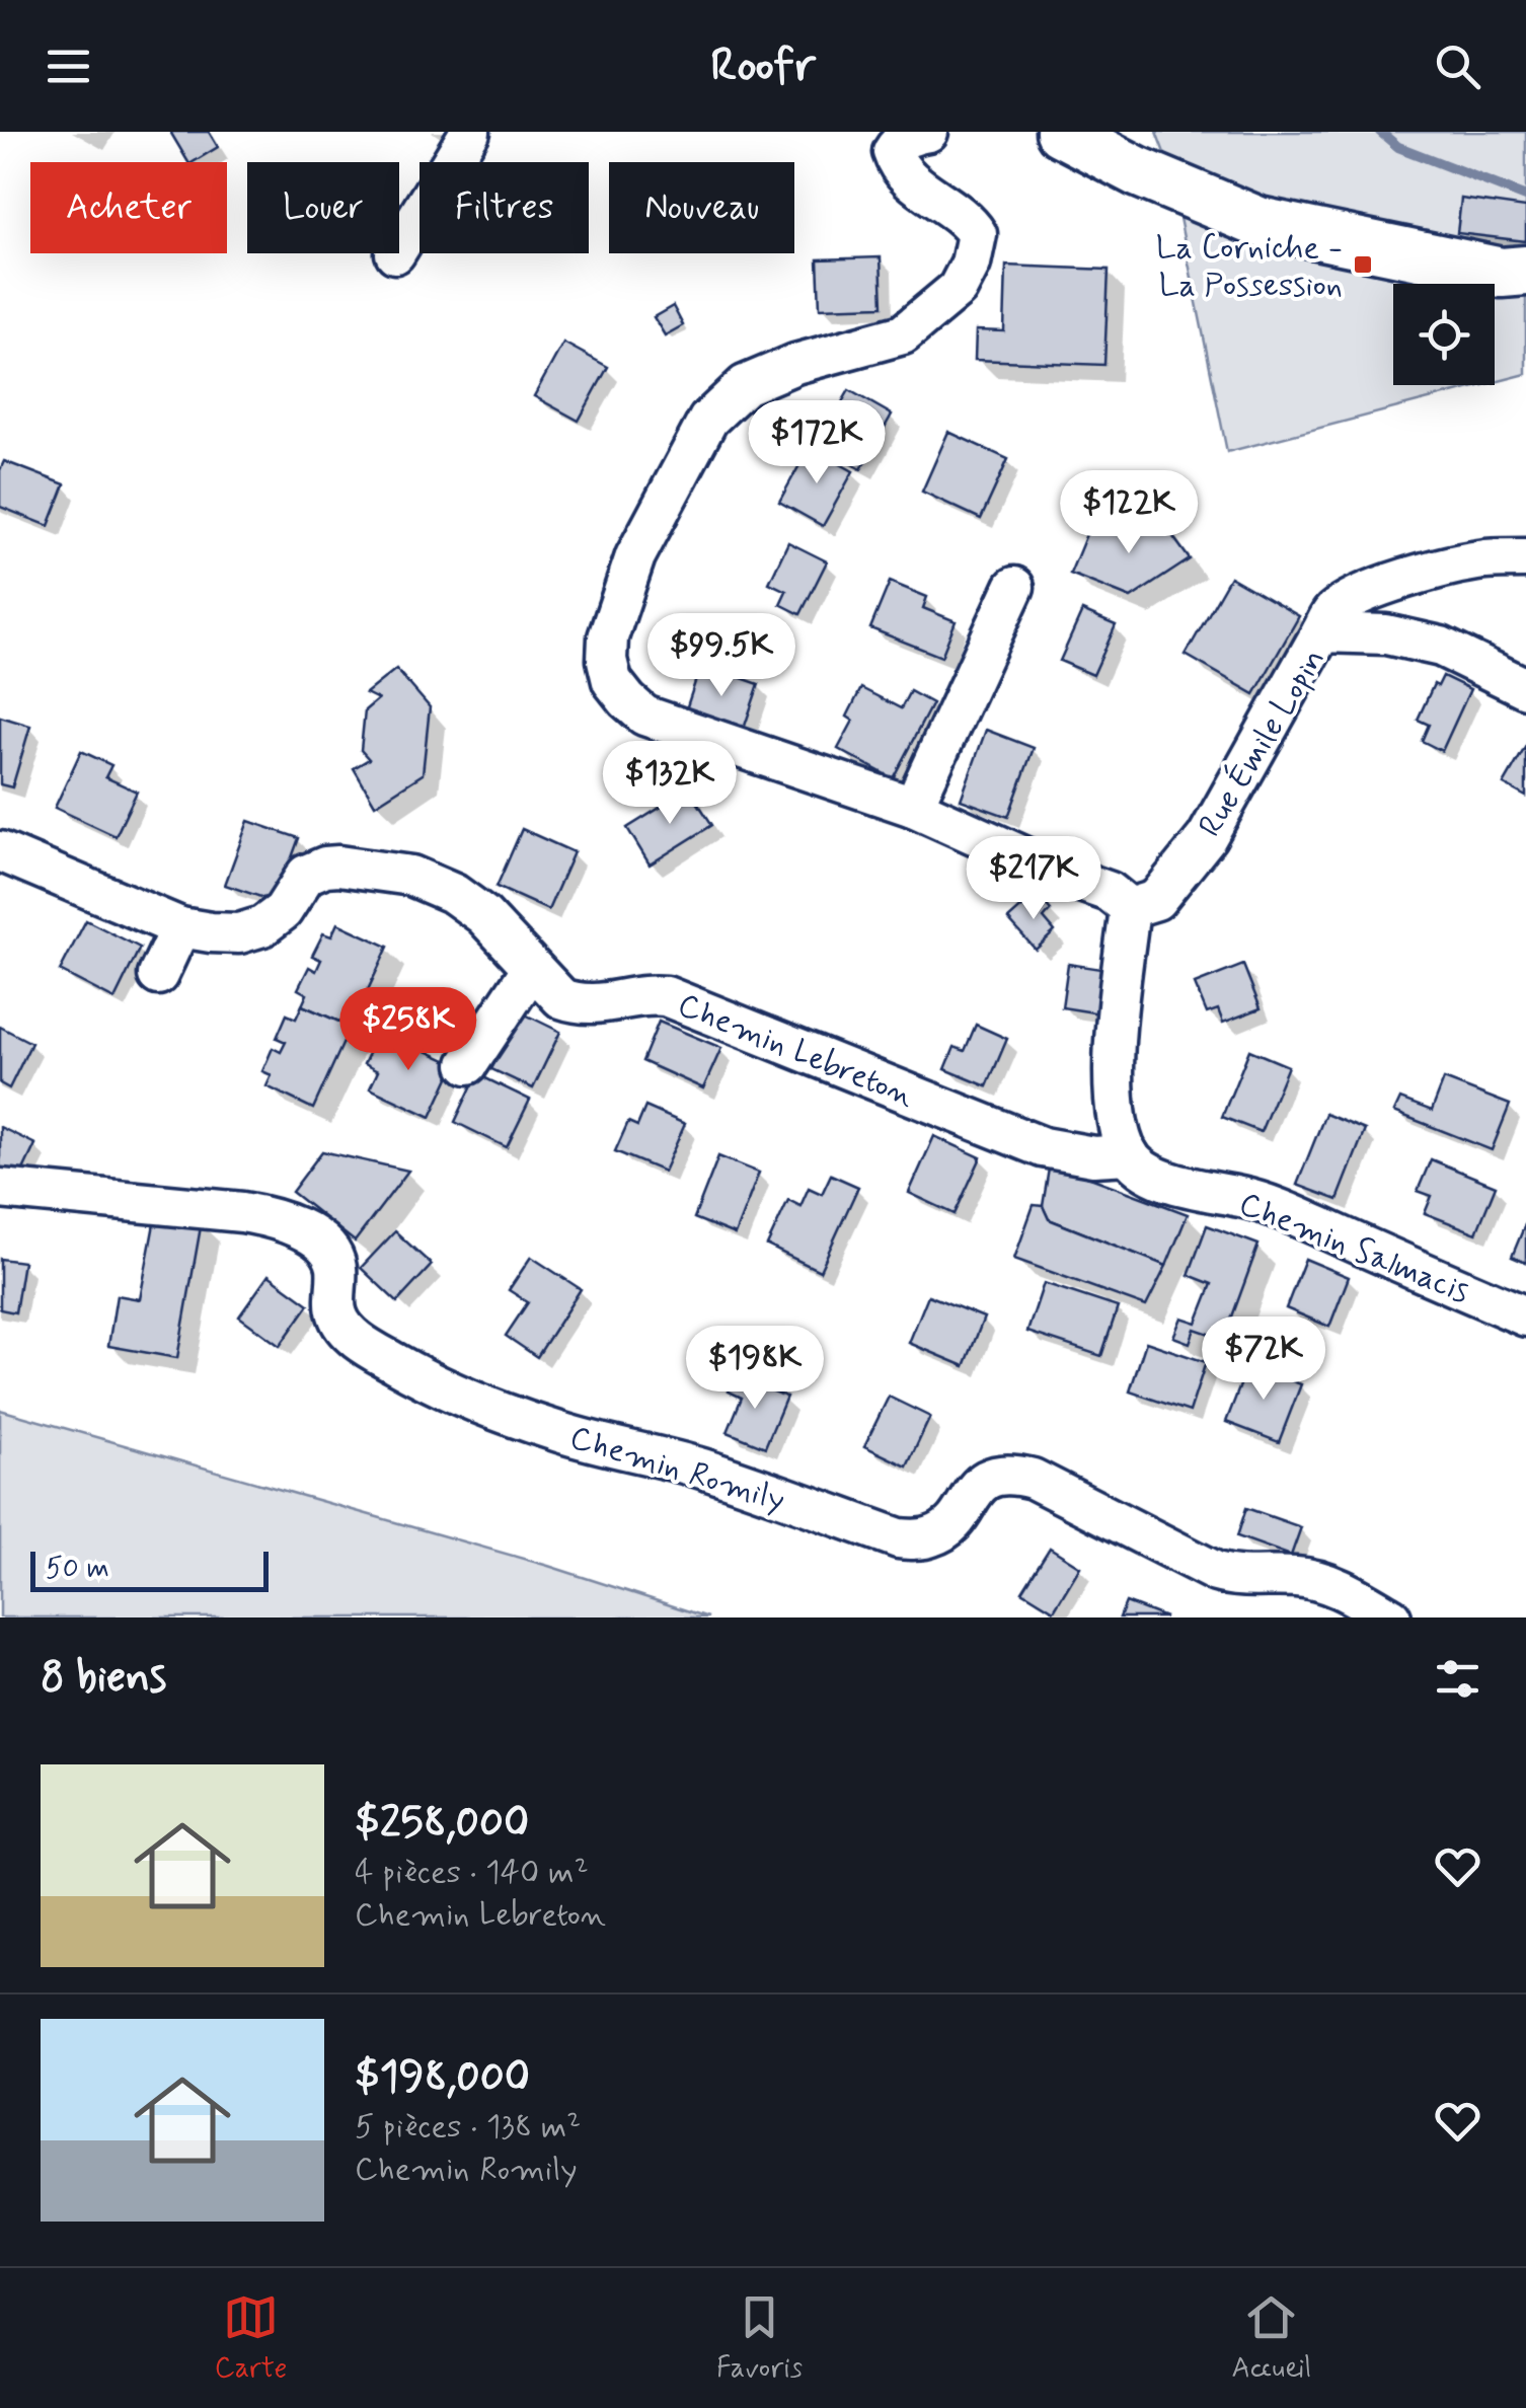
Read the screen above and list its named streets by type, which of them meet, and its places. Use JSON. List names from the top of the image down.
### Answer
{
  "streets": {
    "street": [
      "Rue Émile Lopin",
      "Chemin Lebreton",
      "Chemin Salmacis",
      "Chemin Romily"
    ]
  },
  "crossings": [
    ["Chemin Lebreton", "Chemin Salmacis"]
  ],
  "places": {
    "transit": ["La Corniche - La Possession"]
  },
  "scale_bar": "50 m",
  "page": {
    "header": "Roofr",
    "chip": [
      "Acheter",
      "Louer",
      "Filtres",
      "Nouveau"
    ],
    "price": [
      "$172K",
      "$122K",
      "$99.5K",
      "$132K",
      "$217K",
      "$258K",
      "$72K",
      "$198K"
    ],
    "scale": "50 m",
    "heading": "8 biens",
    "list": [
      {
        "name": "$258,000",
        "note": "4 pièces · 140 m² · Chemin Lebreton"
      },
      {
        "name": "$198,000",
        "note": "5 pièces · 138 m² · Chemin Romily"
      }
    ],
    "tabs": ["Carte", "Favoris", "Accueil"]
  }
}
